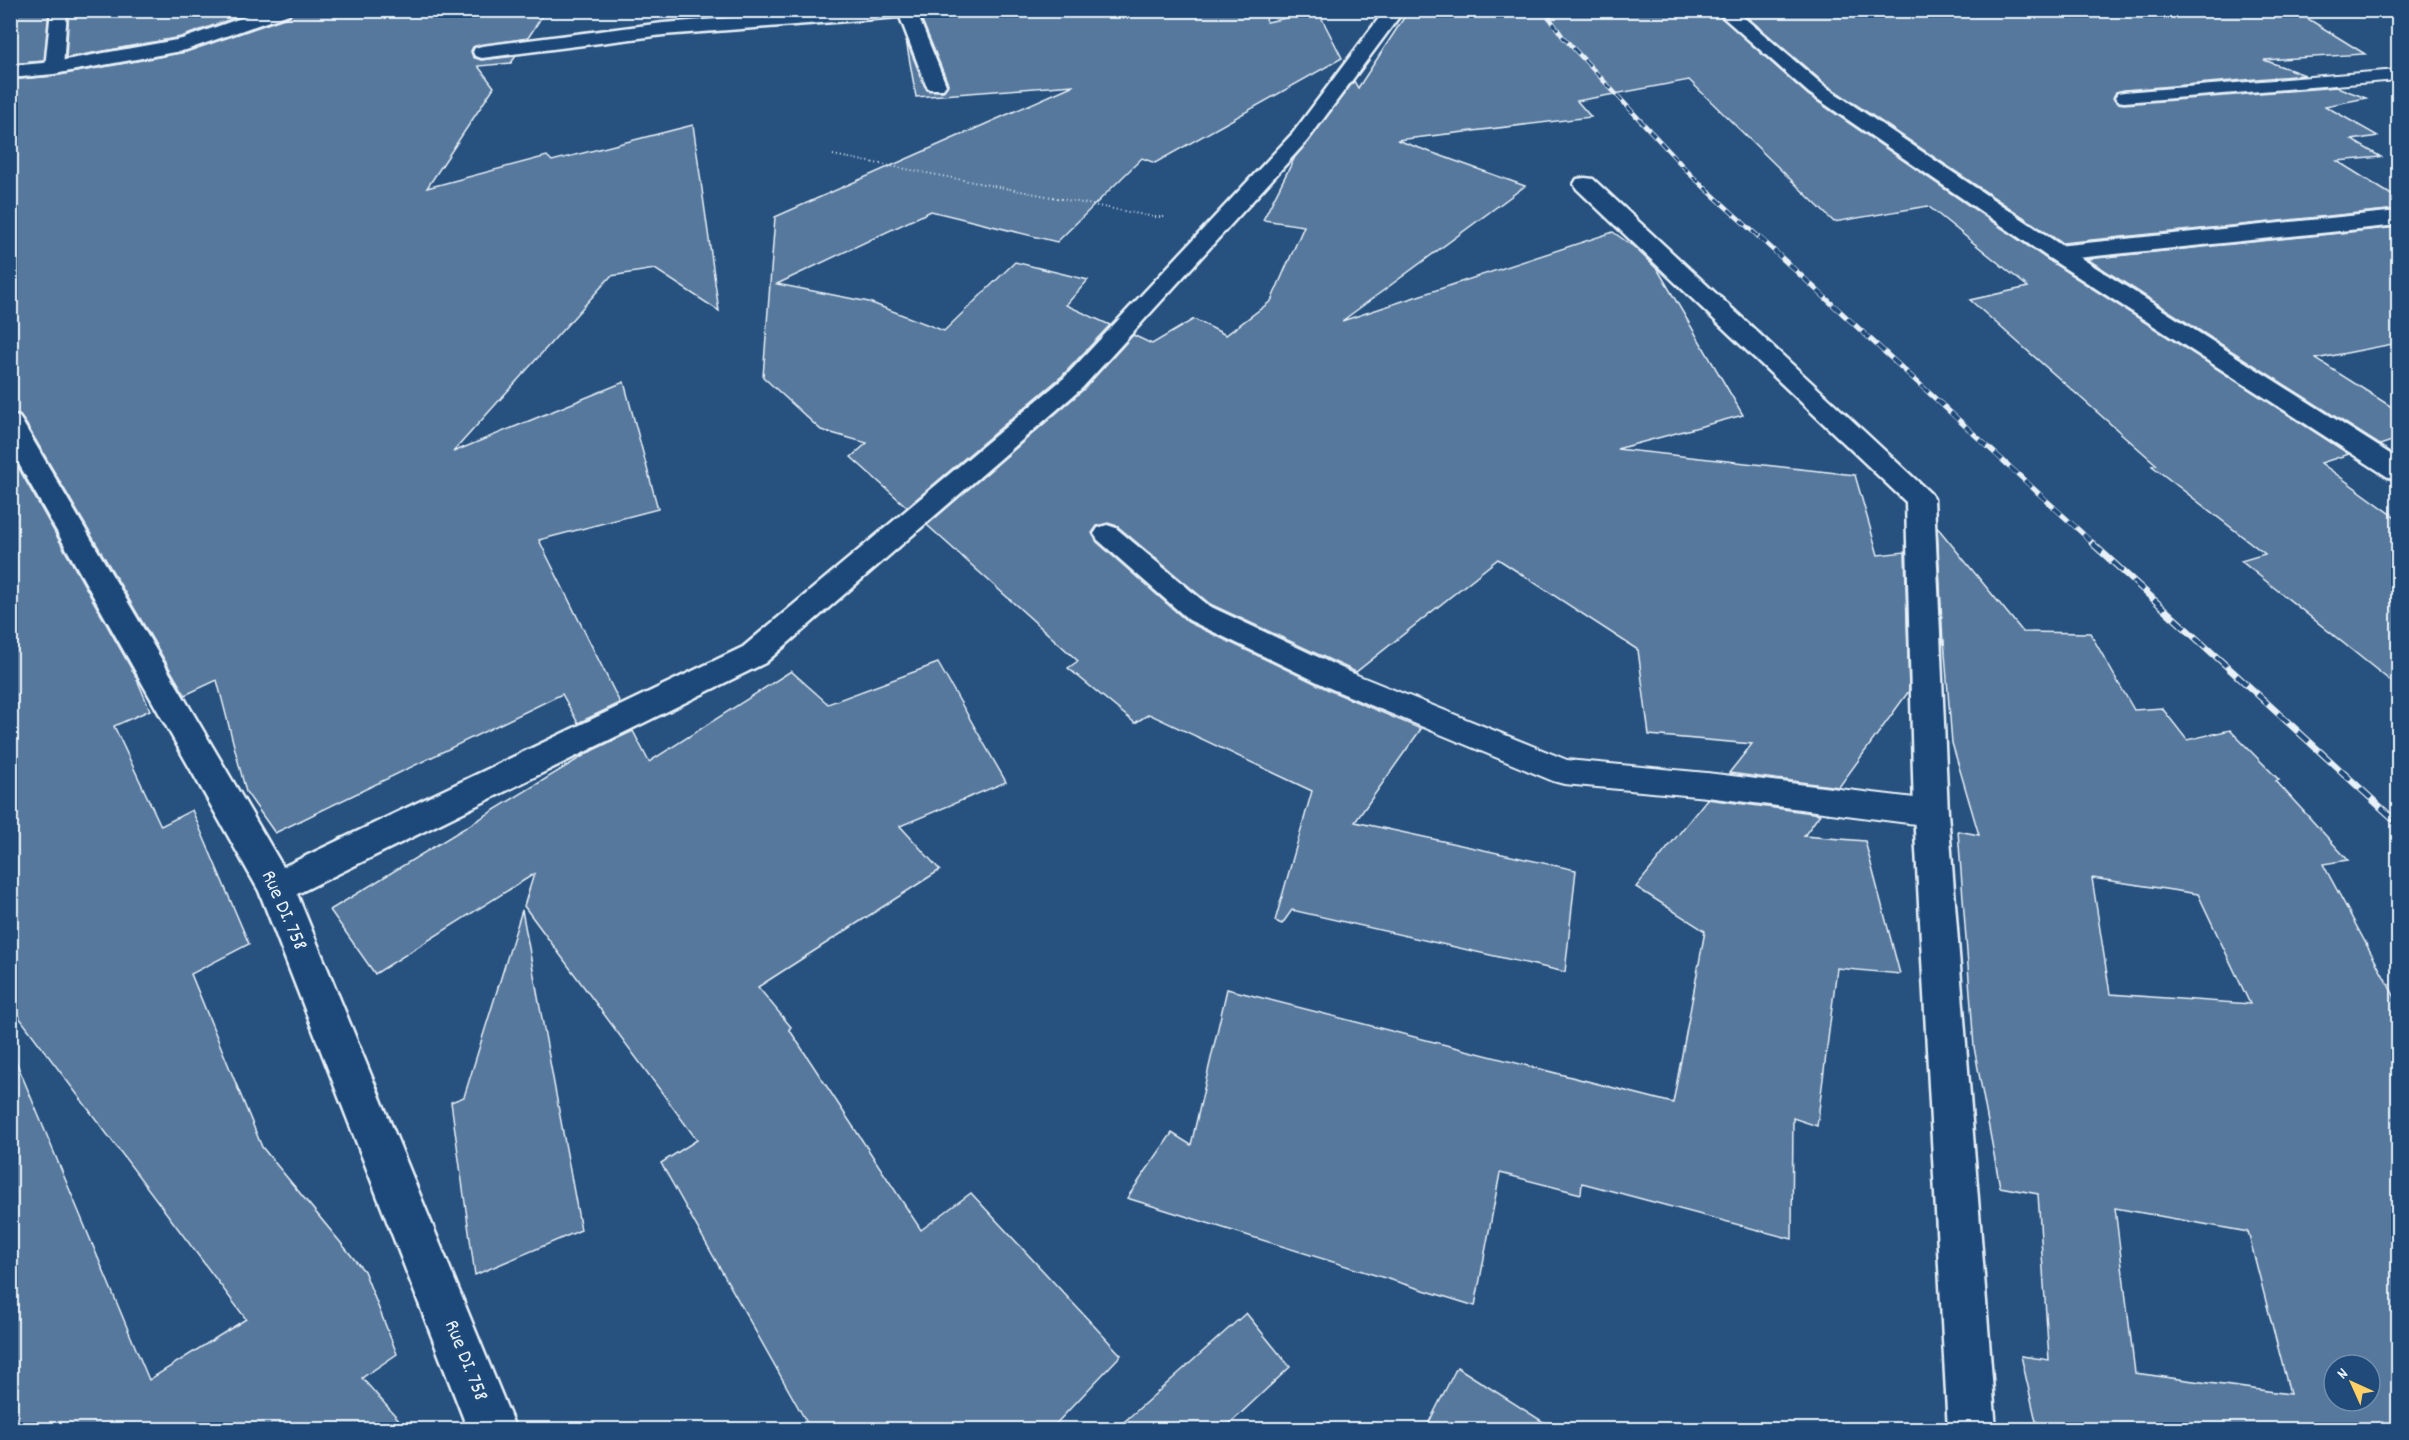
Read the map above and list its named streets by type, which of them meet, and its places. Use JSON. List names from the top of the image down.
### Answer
{
  "streets": {
    "street": ["Rue DI. 758"]
  },
  "north": "top left"
}
